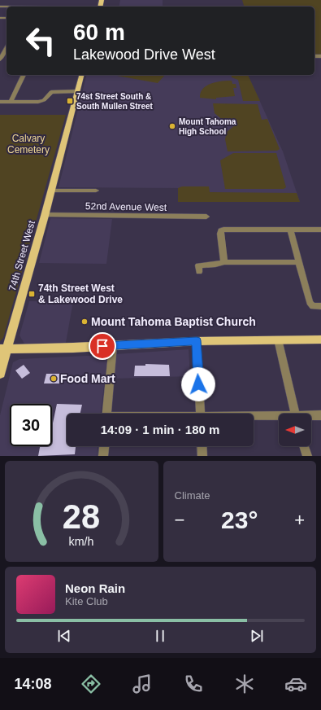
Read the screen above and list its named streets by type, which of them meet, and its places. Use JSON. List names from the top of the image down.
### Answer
{
  "streets": {
    "main road": ["74th Street West"],
    "street": ["52nd Avenue West"]
  },
  "crossings": [
    ["52nd Avenue West", "74th Street West"]
  ],
  "parks": ["Calvary Cemetery"],
  "places": {
    "transit": ["74st Street South & South Mullen Street", "74th Street West & Lakewood Drive"],
    "other": ["Mount Tahoma High School", "Mount Tahoma Baptist Church", "Food Mart"]
  },
  "north": "left",
  "page": {
    "turn": ["60 m", "Lakewood Drive West"],
    "limit": "30",
    "trip": "14:09 · 1 min · 180 m",
    "tile": "Climate",
    "heat": ["−", "23°", "+"],
    "song": ["Neon Rain", "Kite Club"],
    "tabs": "14:08",
    "gauge": ["28", "km/h"]
  }
}
